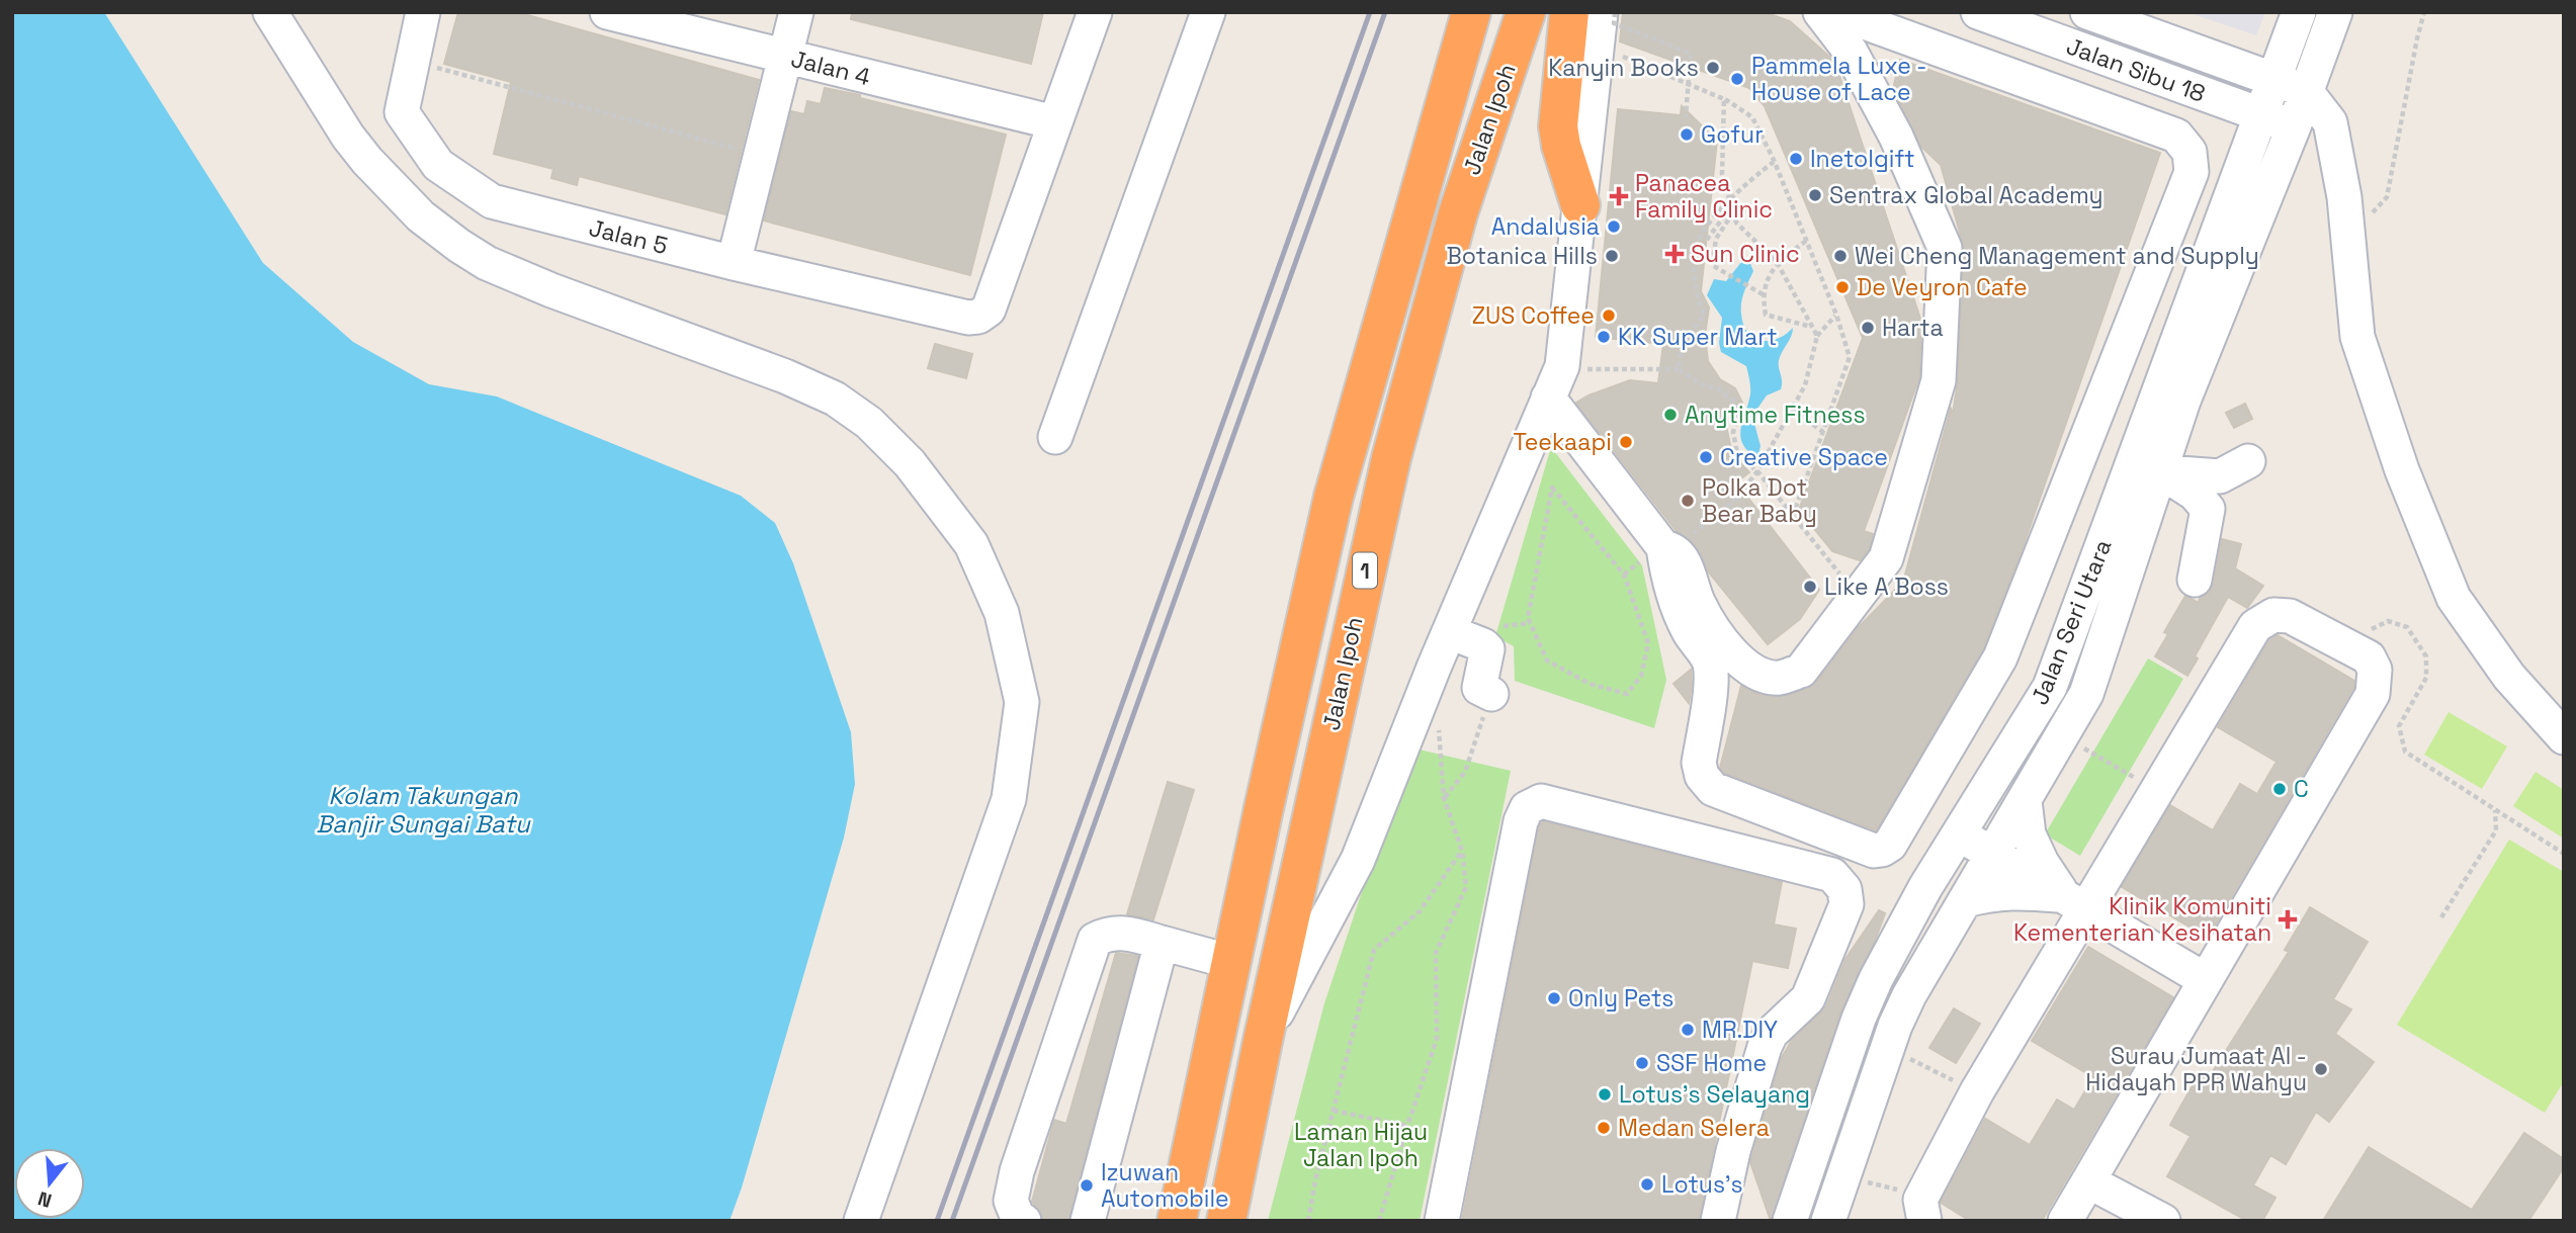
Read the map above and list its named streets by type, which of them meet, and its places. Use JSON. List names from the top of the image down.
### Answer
{
  "streets": {
    "highway": ["Jalan Ipoh", "1"],
    "street": [
      "Jalan 4",
      "Jalan Sibu 18",
      "Jalan 5",
      "Jalan Seri Utara"
    ]
  },
  "crossings": [
    ["Jalan 4", "Jalan 5"],
    ["Jalan Sibu 18", "Jalan Seri Utara"]
  ],
  "water": ["Kolam Takungan Banjir Sungai Batu"],
  "parks": ["Laman Hijau Jalan Ipoh"],
  "places": {
    "other": [
      "Kanyin Books",
      "Pammela Luxe - House of Lace",
      "Gofur",
      "Inetolgift",
      "Sentrax Global Academy",
      "Andalusia",
      "Botanica Hills",
      "Wei Cheng Management and Supply",
      "De Veyron Cafe",
      "ZUS Coffee",
      "Harta",
      "KK Super Mart",
      "Anytime Fitness",
      "Teekaapi",
      "Creative Space",
      "Polka Dot Bear Baby",
      "Like A Boss",
      "C",
      "Only Pets",
      "MR.DIY",
      "SSF Home",
      "Surau Jumaat Al - Hidayah PPR Wahyu",
      "Lotus's Selayang",
      "Medan Selera",
      "Lotus's",
      "Izuwan Automobile"
    ],
    "health": ["Panacea Family Clinic", "Sun Clinic", "Klinik Komuniti Kementerian Kesihatan"]
  },
  "north": "bottom"
}
